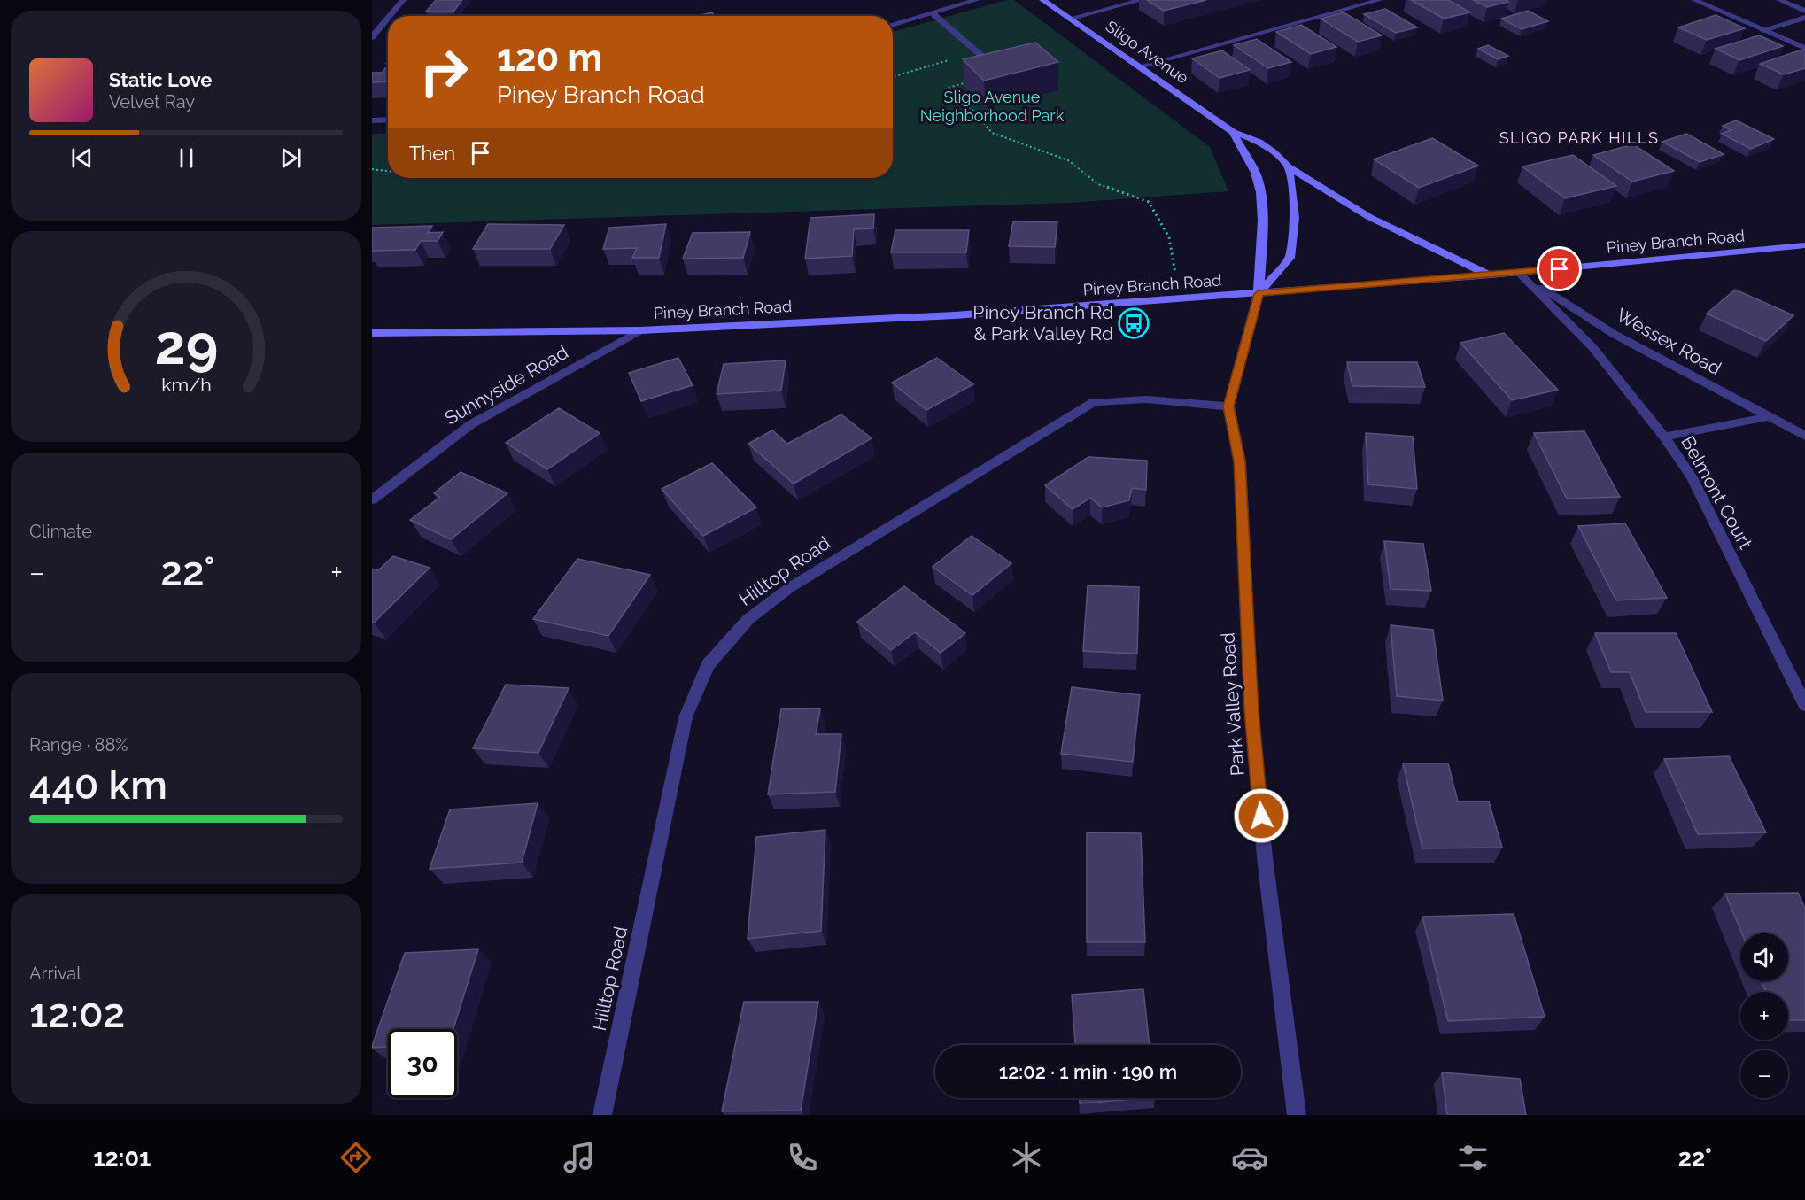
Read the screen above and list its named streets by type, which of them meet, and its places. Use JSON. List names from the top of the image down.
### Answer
{
  "streets": {
    "main road": ["Sligo Avenue", "Piney Branch Road"],
    "street": [
      "Wessex Road",
      "Sunnyside Road",
      "Belmont Court",
      "Hilltop Road",
      "Park Valley Road"
    ]
  },
  "crossings": [
    ["Sligo Avenue", "Piney Branch Road"],
    ["Sligo Avenue", "Park Valley Road"],
    ["Piney Branch Road", "Wessex Road"],
    ["Piney Branch Road", "Sunnyside Road"],
    ["Piney Branch Road", "Belmont Court"],
    ["Piney Branch Road", "Park Valley Road"],
    ["Wessex Road", "Belmont Court"],
    ["Hilltop Road", "Park Valley Road"]
  ],
  "districts": ["SLIGO PARK HILLS"],
  "parks": ["Sligo Avenue Neighborhood Park"],
  "places": {
    "bus stop": ["Piney Branch Rd & Park Valley Rd"]
  },
  "page": {
    "turn": ["120 m", "Piney Branch Road"],
    "song": ["Static Love", "Velvet Ray"],
    "then": "Then",
    "tile": [
      "Climate",
      ["Range · 88%", "440 km"],
      ["Arrival", "12:02"]
    ],
    "heat": ["−", "22°", "+"],
    "map_buttons": ["+", "−"],
    "limit": "30",
    "trip": "12:02 · 1 min · 190 m",
    "tabs": ["12:01", "22°"],
    "gauge": ["29", "km/h"]
  }
}
